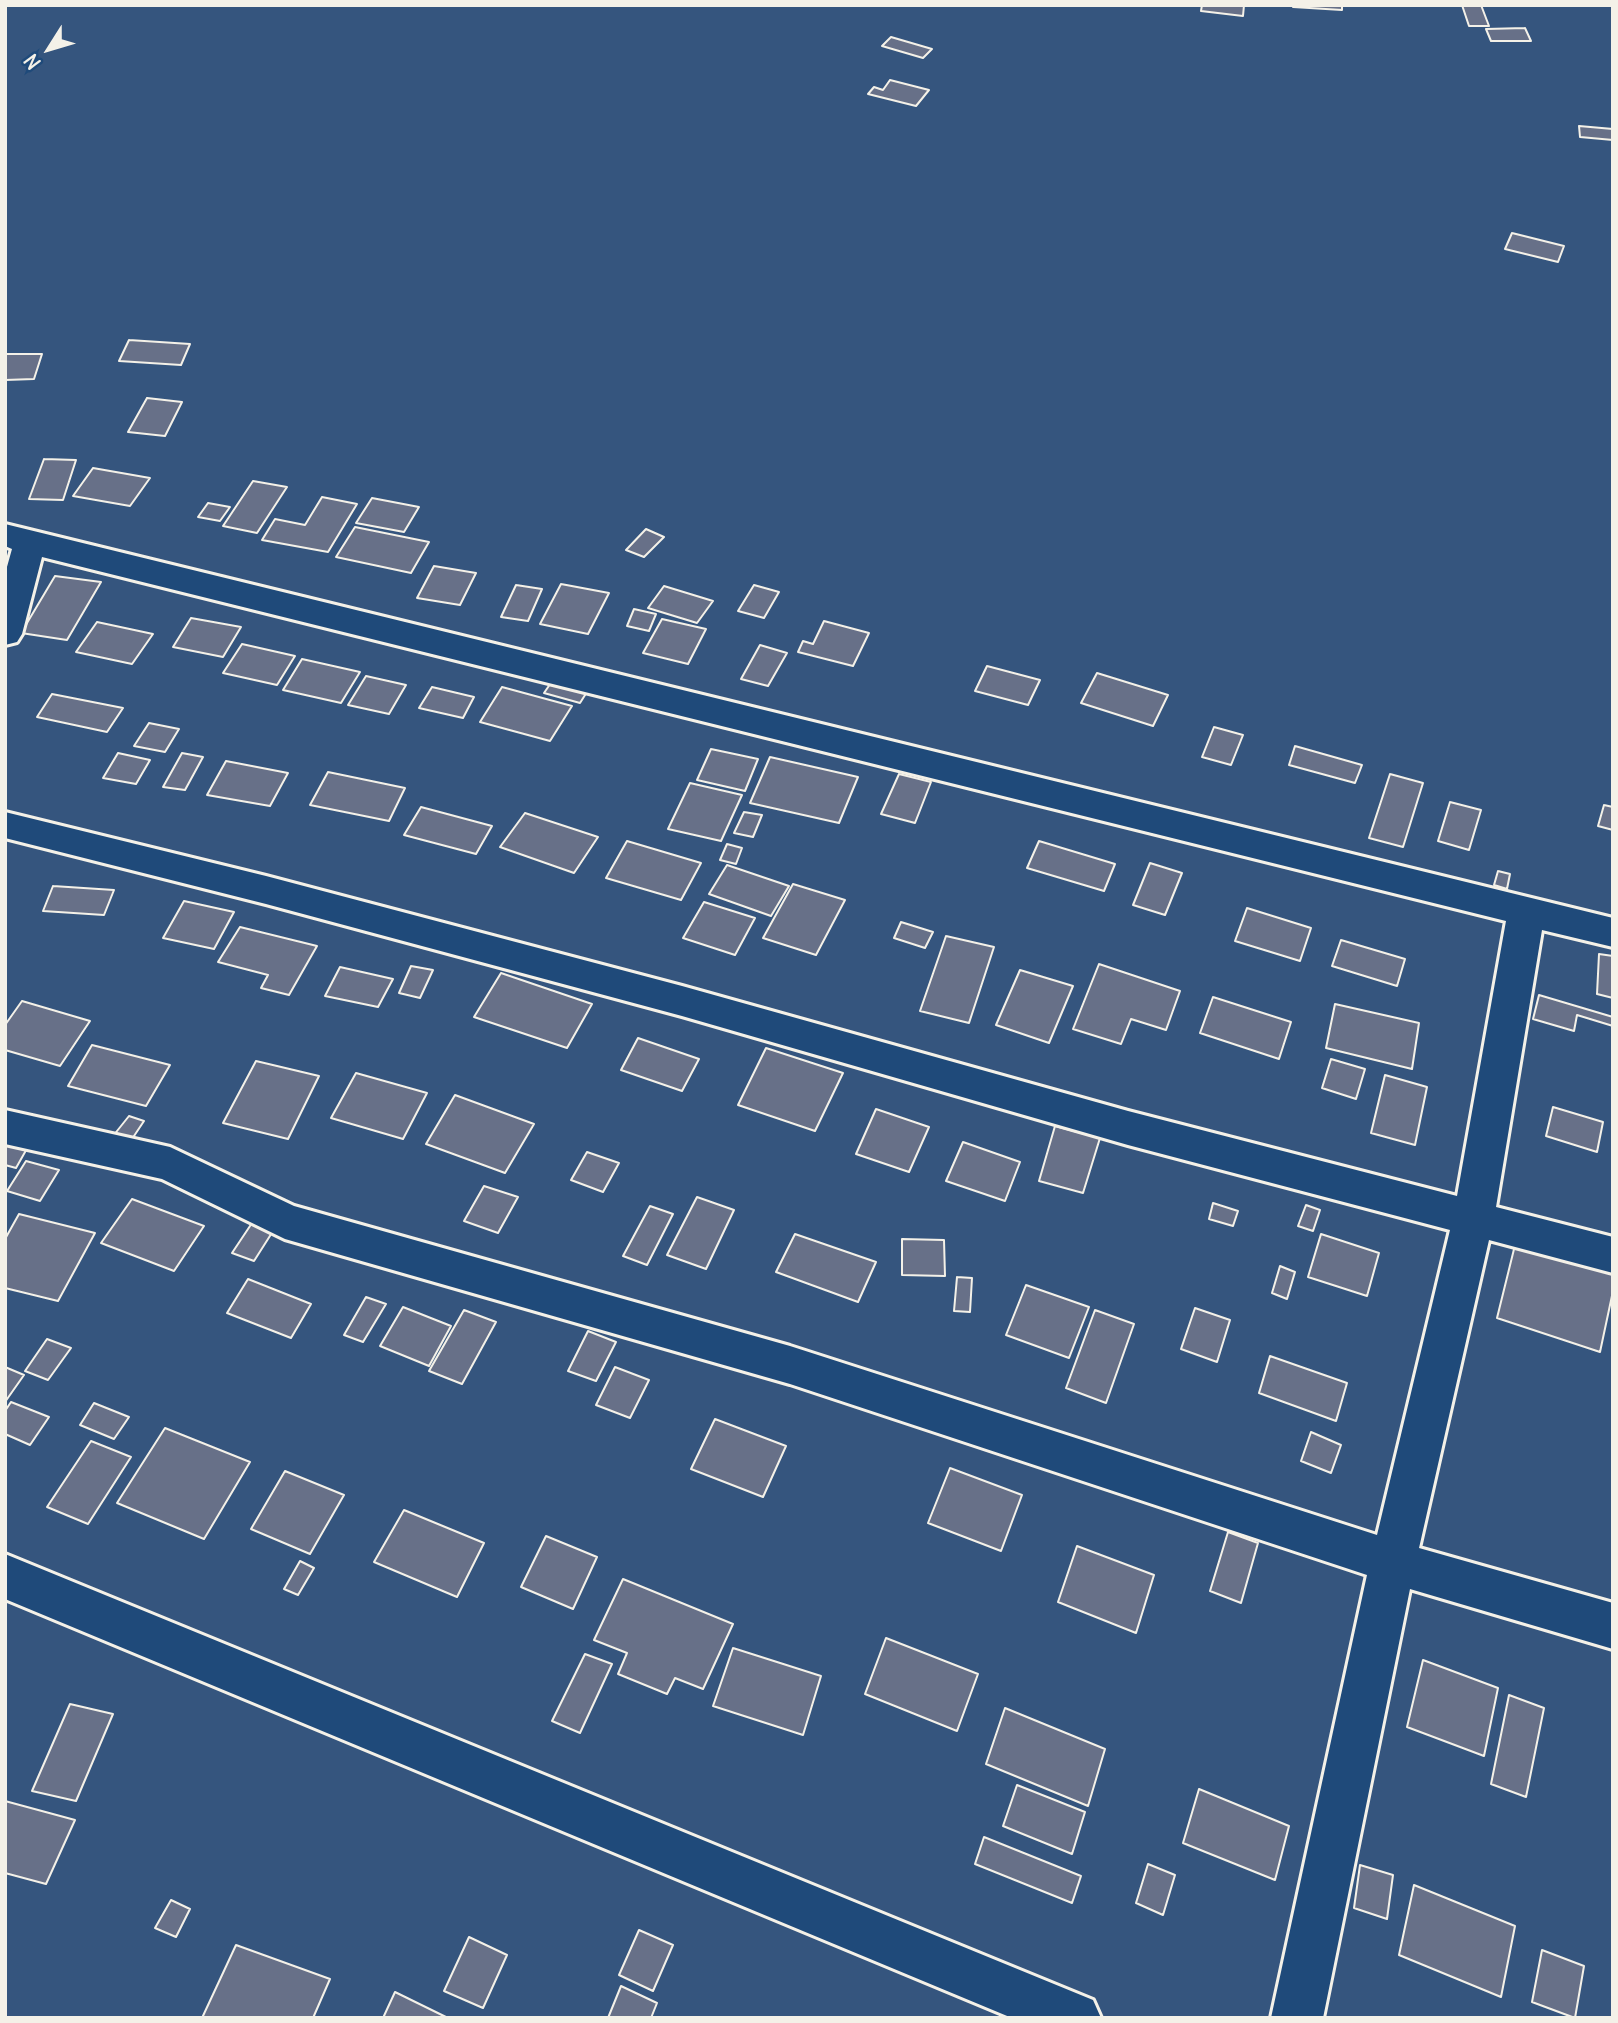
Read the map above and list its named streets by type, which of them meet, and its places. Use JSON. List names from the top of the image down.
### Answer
{
  "north": "bottom left"
}
